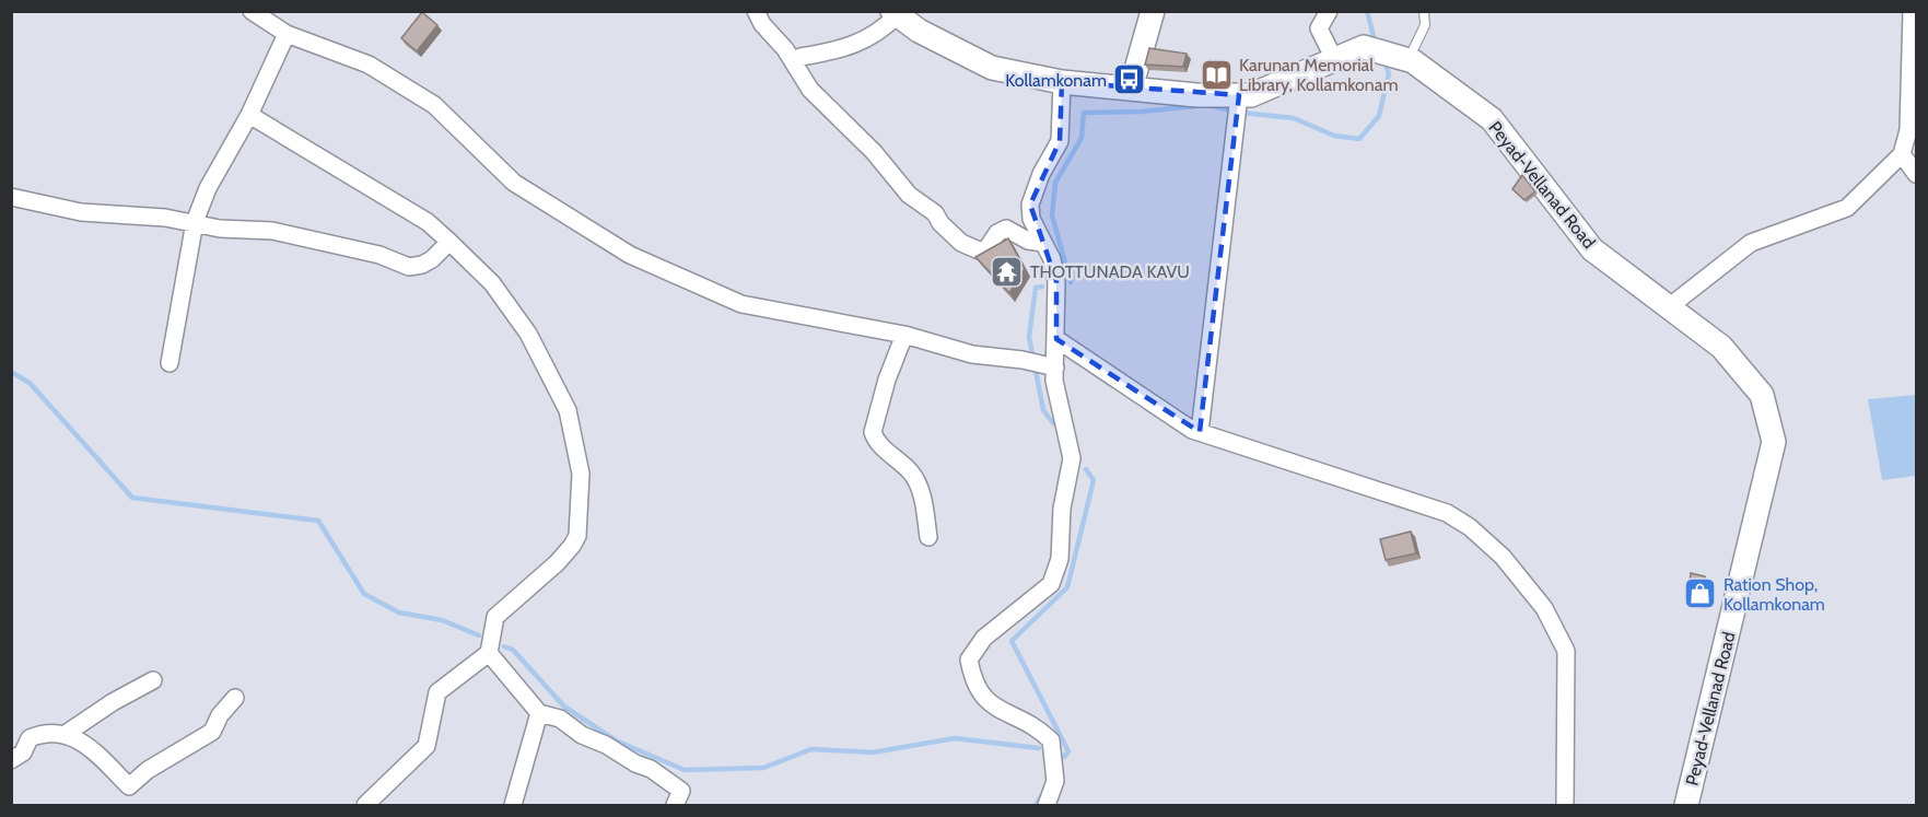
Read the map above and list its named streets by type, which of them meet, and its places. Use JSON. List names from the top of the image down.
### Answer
{
  "streets": {
    "main road": ["Peyad-Vellanad Road"]
  },
  "places": {
    "library": ["Karunan Memorial Library, Kollamkonam"],
    "bus stop": ["Kollamkonam"],
    "temple": ["THOTTUNADA KAVU"],
    "shop": ["Ration Shop, Kollamkonam"]
  }
}
